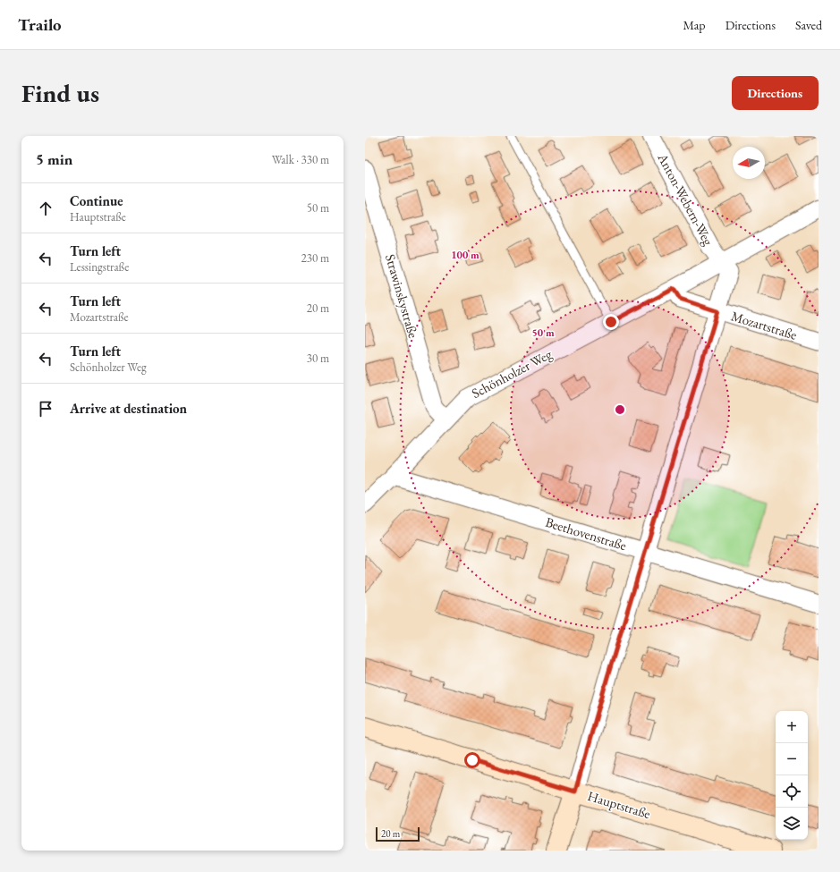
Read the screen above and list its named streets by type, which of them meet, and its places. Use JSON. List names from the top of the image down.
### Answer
{
  "streets": {
    "main road": ["Hauptstraße"],
    "street": [
      "Anton-Webern-Weg",
      "Strawinskystraße",
      "Mozartstraße",
      "Schönholzer Weg",
      "Beethovenstraße"
    ]
  },
  "crossings": [
    ["Anton-Webern-Weg", "Mozartstraße"],
    ["Anton-Webern-Weg", "Schönholzer Weg"],
    ["Strawinskystraße", "Schönholzer Weg"],
    ["Mozartstraße", "Schönholzer Weg"],
    ["Schönholzer Weg", "Beethovenstraße"]
  ],
  "scale_bar": "20 m",
  "north": "left",
  "page": {
    "header": "Trailo",
    "nav": ["Map", "Directions", "Saved"],
    "buttons": "Directions",
    "title": "Find us",
    "heading": ["5 min", "Walk · 330 m"],
    "list": [
      ["Continue", "Hauptstraße", "50 m"],
      ["Turn left", "Lessingstraße", "230 m"],
      ["Turn left", "Mozartstraße", "20 m"],
      ["Turn left", "Schönholzer Weg", "30 m"],
      "Arrive at destination"
    ],
    "map_buttons": ["+", "−"],
    "scale": "20 m"
  },
  "rings": ["100 m", "50 m"]
}
